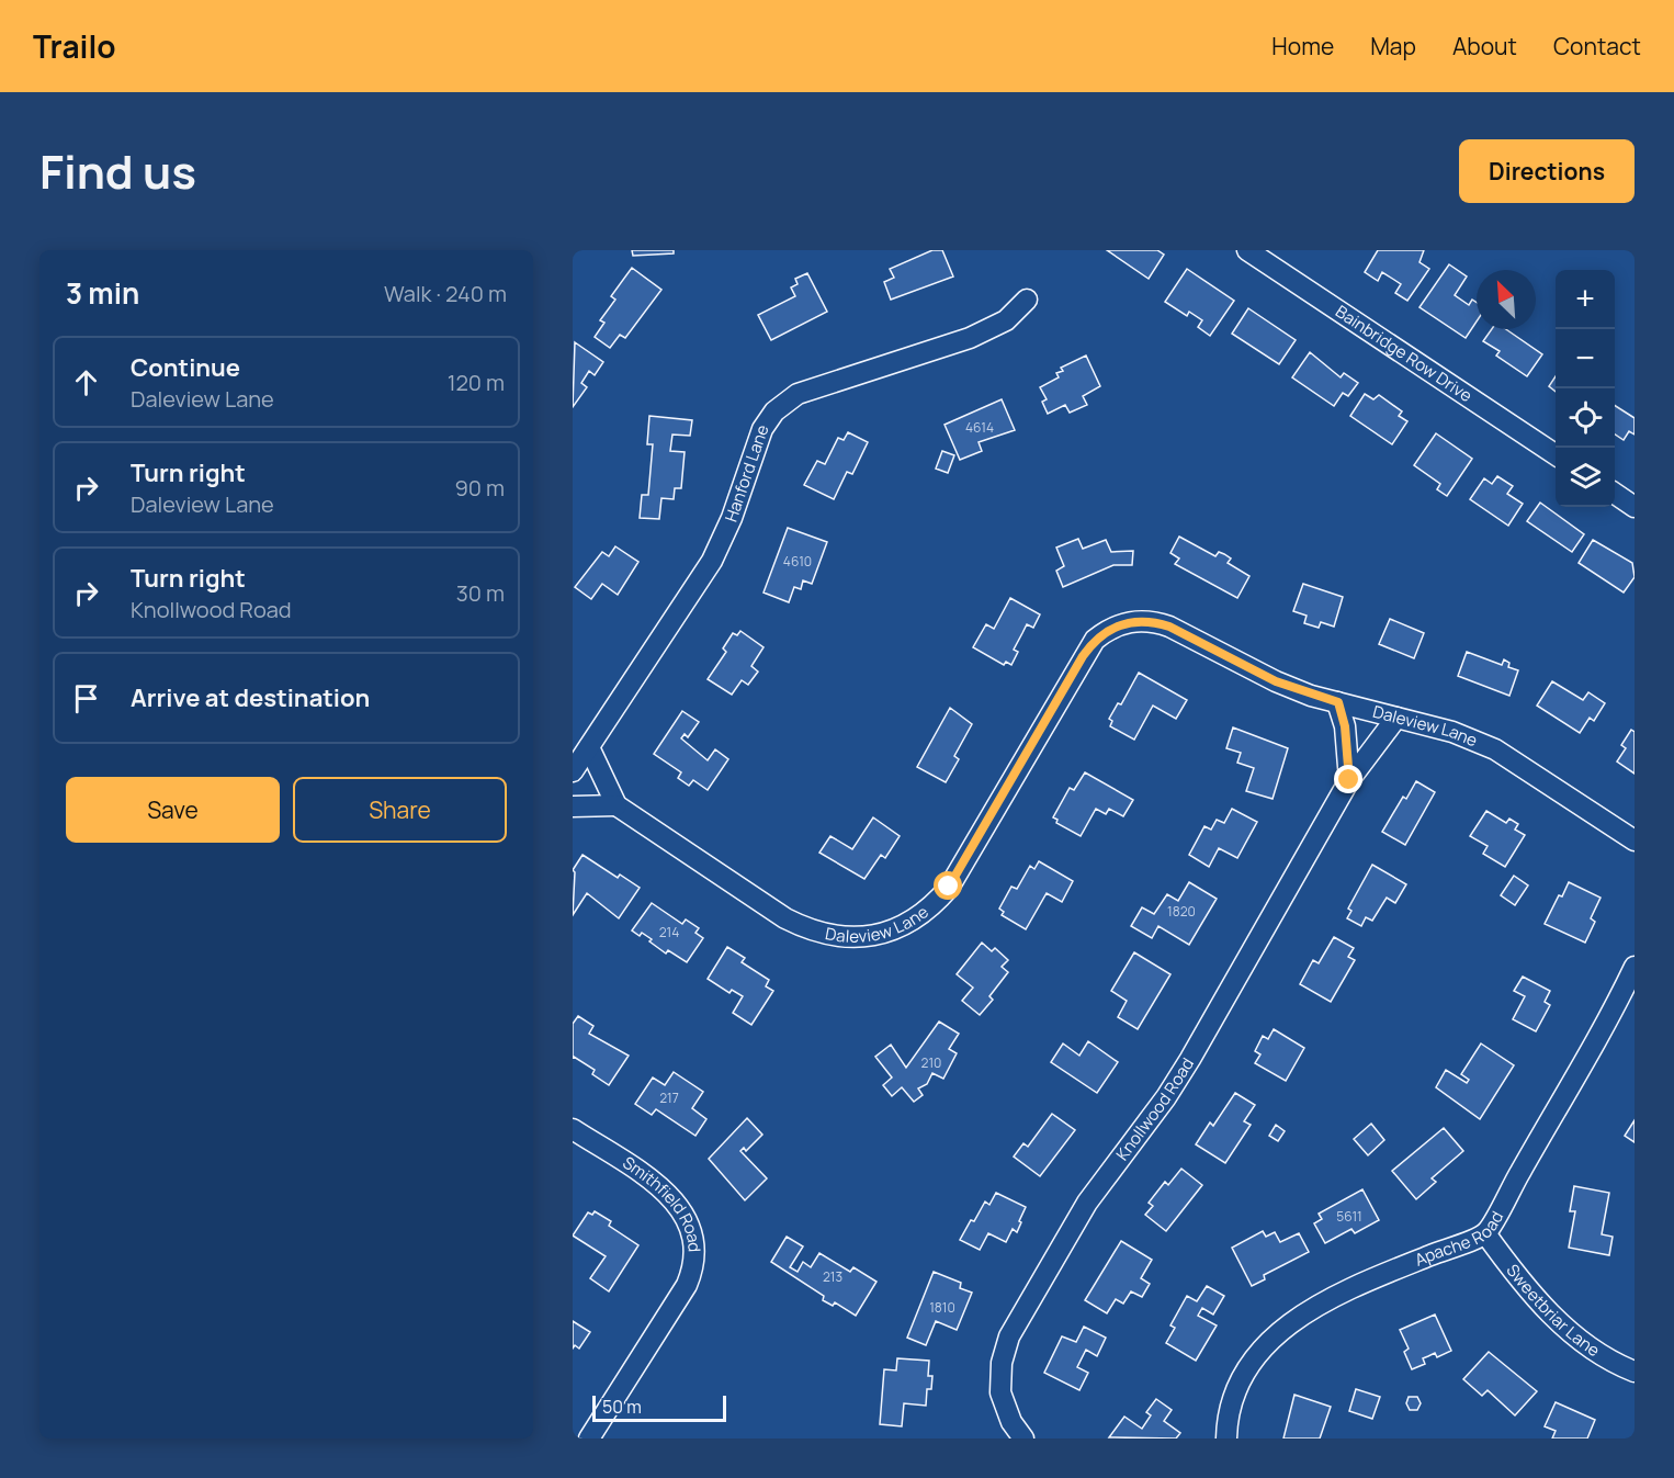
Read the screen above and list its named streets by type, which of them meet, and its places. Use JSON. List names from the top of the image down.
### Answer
{
  "streets": {
    "street": [
      "Bainbridge Row Drive",
      "Hanford Lane",
      "Daleview Lane",
      "Knollwood Road",
      "Smithfield Road",
      "Apache Road",
      "Sweetbriar Lane"
    ]
  },
  "crossings": [
    ["Daleview Lane", "Knollwood Road"],
    ["Apache Road", "Sweetbriar Lane"]
  ],
  "house_numbers": [
    "4614",
    "4610",
    "1820",
    "214",
    "210",
    "217",
    "5611",
    "213",
    "1810"
  ],
  "scale_bar": "50 m",
  "north": "top left",
  "page": {
    "header": "Trailo",
    "nav": [
      "Home",
      "Map",
      "About",
      "Contact"
    ],
    "title": "Find us",
    "buttons": [
      "Directions",
      ["Save", "Share"]
    ],
    "heading": ["3 min", "Walk · 240 m"],
    "map_buttons": ["+", "−"],
    "list": [
      ["Continue", "Daleview Lane", "120 m"],
      ["Turn right", "Daleview Lane", "90 m"],
      ["Turn right", "Knollwood Road", "30 m"],
      "Arrive at destination"
    ],
    "scale": "50 m"
  }
}
